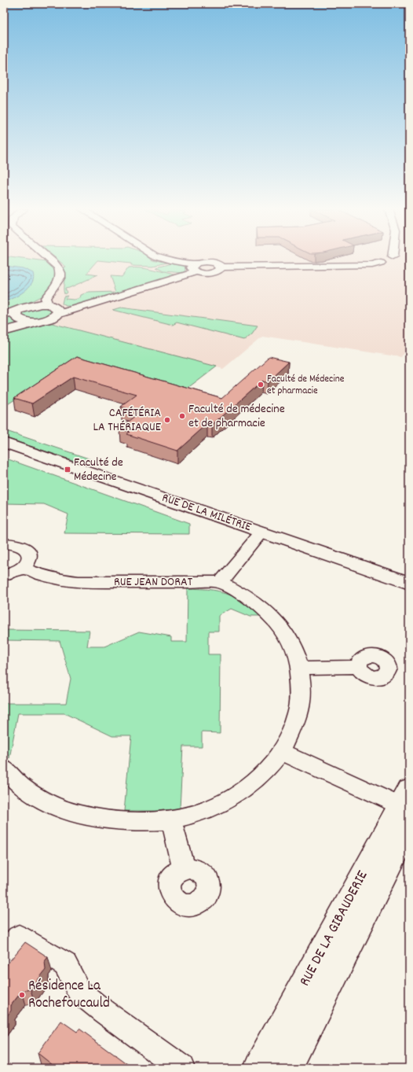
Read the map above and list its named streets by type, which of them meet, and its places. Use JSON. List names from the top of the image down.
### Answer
{
  "streets": {
    "street": ["RUE DE LA MILÉTRIE", "RUE JEAN DORAT", "RUE DE LA GIBAUDERIE"]
  },
  "places": {
    "other": [
      "Faculté de Médecine et pharmacie",
      "Faculté de médecine et de pharmacie",
      "CAFÉTÉRIA LA THÉRIAQUE",
      "Résidence La Rochefoucauld"
    ],
    "transit": ["Faculté de Médecine"]
  }
}
